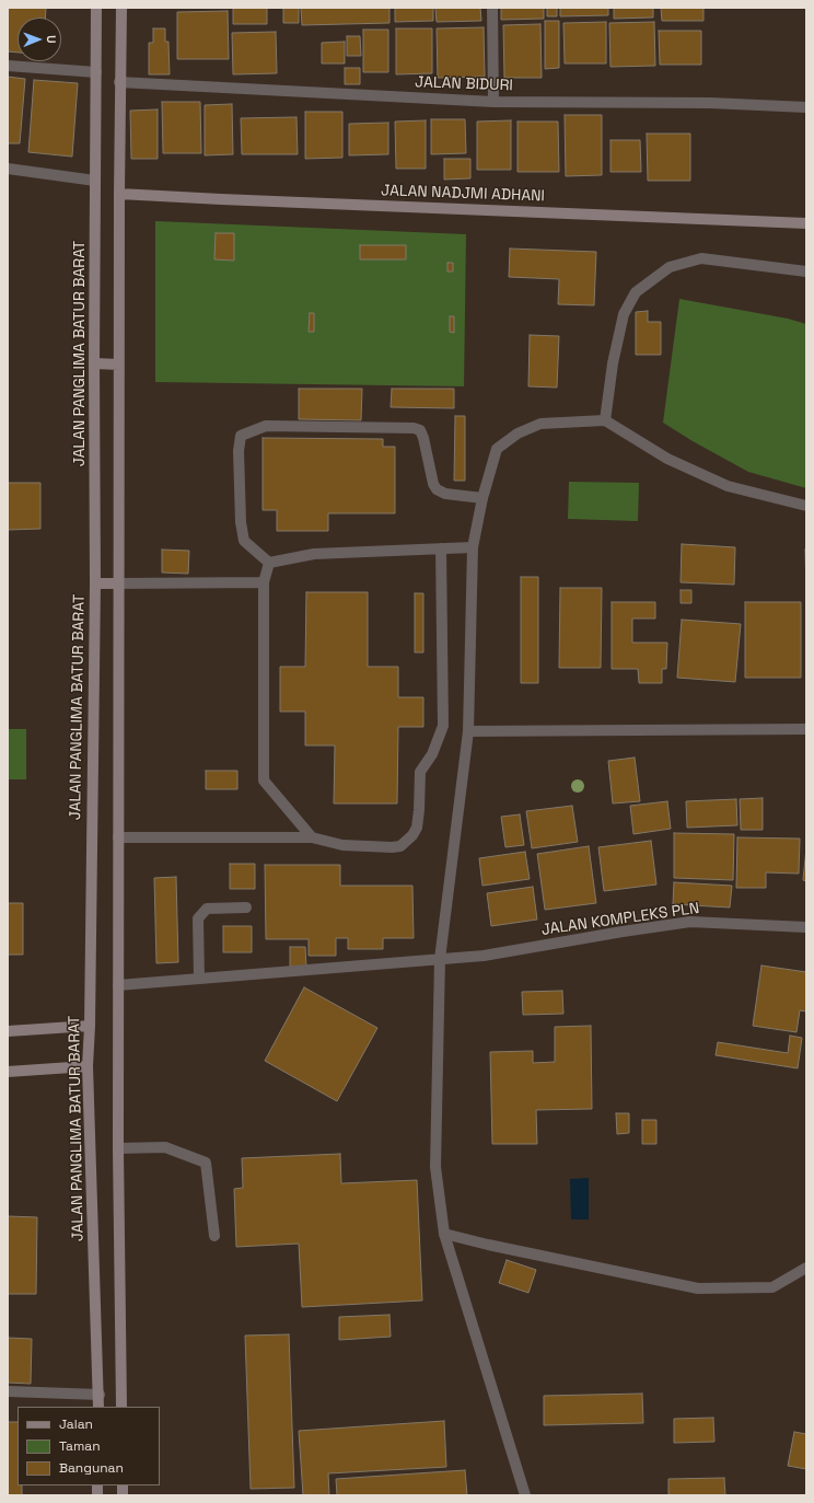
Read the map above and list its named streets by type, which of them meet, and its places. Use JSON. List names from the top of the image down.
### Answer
{
  "streets": {
    "main road": ["JALAN NADJMI ADHANI", "JALAN PANGLIMA BATUR BARAT"],
    "street": ["JALAN BIDURI", "JALAN KOMPLEKS PLN"]
  },
  "legend": ["Jalan", "Taman", "Bangunan"],
  "north": "right"
}
